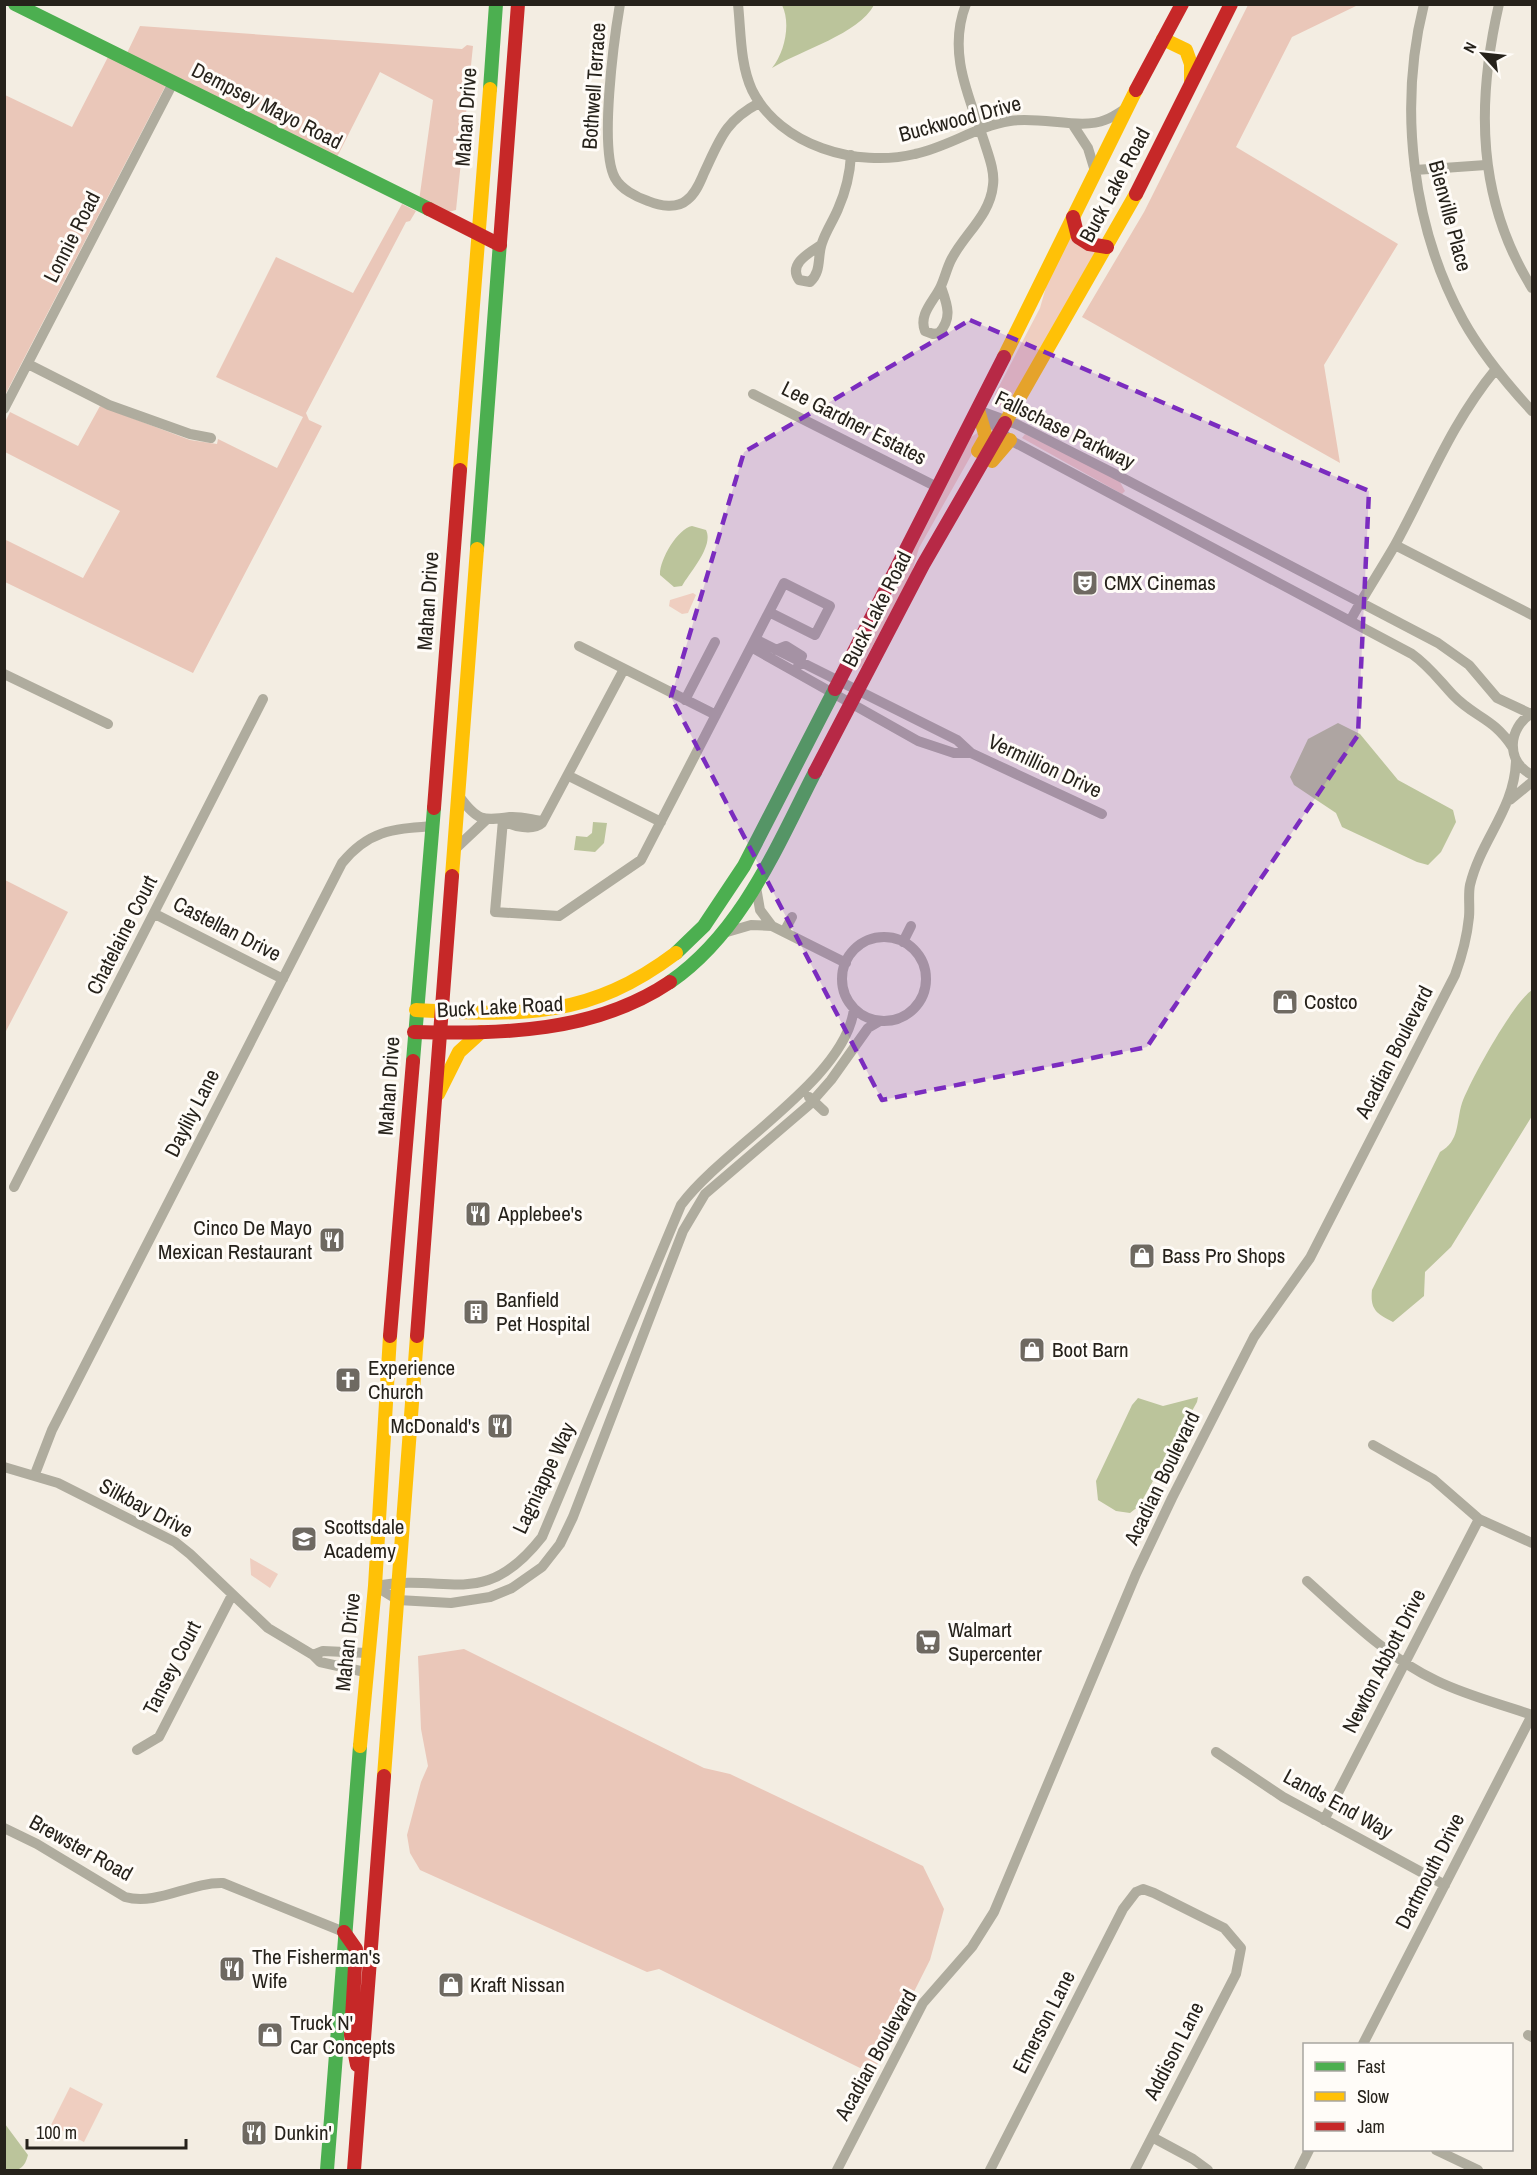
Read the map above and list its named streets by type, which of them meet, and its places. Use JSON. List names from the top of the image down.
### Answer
{
  "streets": {
    "main road": ["Dempsey Mayo Road", "Mahan Drive", "Buck Lake Road"],
    "street": [
      "Bothwell Terrace",
      "Buckwood Drive",
      "Bienville Place",
      "Lonnie Road",
      "Lee Gardner Estates",
      "Fallschase Parkway",
      "Vermillion Drive",
      "Castellan Drive",
      "Chatelaine Court",
      "Acadian Boulevard",
      "Daylily Lane",
      "Lagniappe Way",
      "Silkbay Drive",
      "Newton Abbott Drive",
      "Tansey Court",
      "Lands End Way",
      "Brewster Road",
      "Dartmouth Drive",
      "Emerson Lane",
      "Addison Lane"
    ]
  },
  "crossings": [
    ["Bothwell Terrace", "Buckwood Drive"],
    ["Dempsey Mayo Road", "Mahan Drive"],
    ["Dempsey Mayo Road", "Lonnie Road"],
    ["Mahan Drive", "Buck Lake Road"],
    ["Mahan Drive", "Daylily Lane"],
    ["Mahan Drive", "Lagniappe Way"],
    ["Mahan Drive", "Silkbay Drive"],
    ["Mahan Drive", "Brewster Road"],
    ["Buckwood Drive", "Buck Lake Road"],
    ["Buck Lake Road", "Lee Gardner Estates"],
    ["Buck Lake Road", "Fallschase Parkway"],
    ["Buck Lake Road", "Vermillion Drive"],
    ["Castellan Drive", "Chatelaine Court"],
    ["Castellan Drive", "Daylily Lane"],
    ["Daylily Lane", "Silkbay Drive"],
    ["Silkbay Drive", "Tansey Court"],
    ["Newton Abbott Drive", "Lands End Way"],
    ["Lands End Way", "Dartmouth Drive"],
    ["Emerson Lane", "Addison Lane"]
  ],
  "places": {
    "theatre": ["CMX Cinemas"],
    "shop": [
      "Costco",
      "Bass Pro Shops",
      "Boot Barn",
      "Kraft Nissan",
      "Truck N' Car Concepts"
    ],
    "restaurant": [
      "Applebee's",
      "Cinco De Mayo Mexican Restaurant",
      "McDonald's",
      "The Fisherman's Wife",
      "Dunkin'"
    ],
    "building": ["Banfield Pet Hospital"],
    "church": ["Experience Church"],
    "school or university": ["Scottsdale Academy"],
    "supermarket": ["Walmart Supercenter"]
  },
  "legend": ["Fast", "Slow", "Jam"],
  "scale_bar": "100 m",
  "north": "top left"
}
